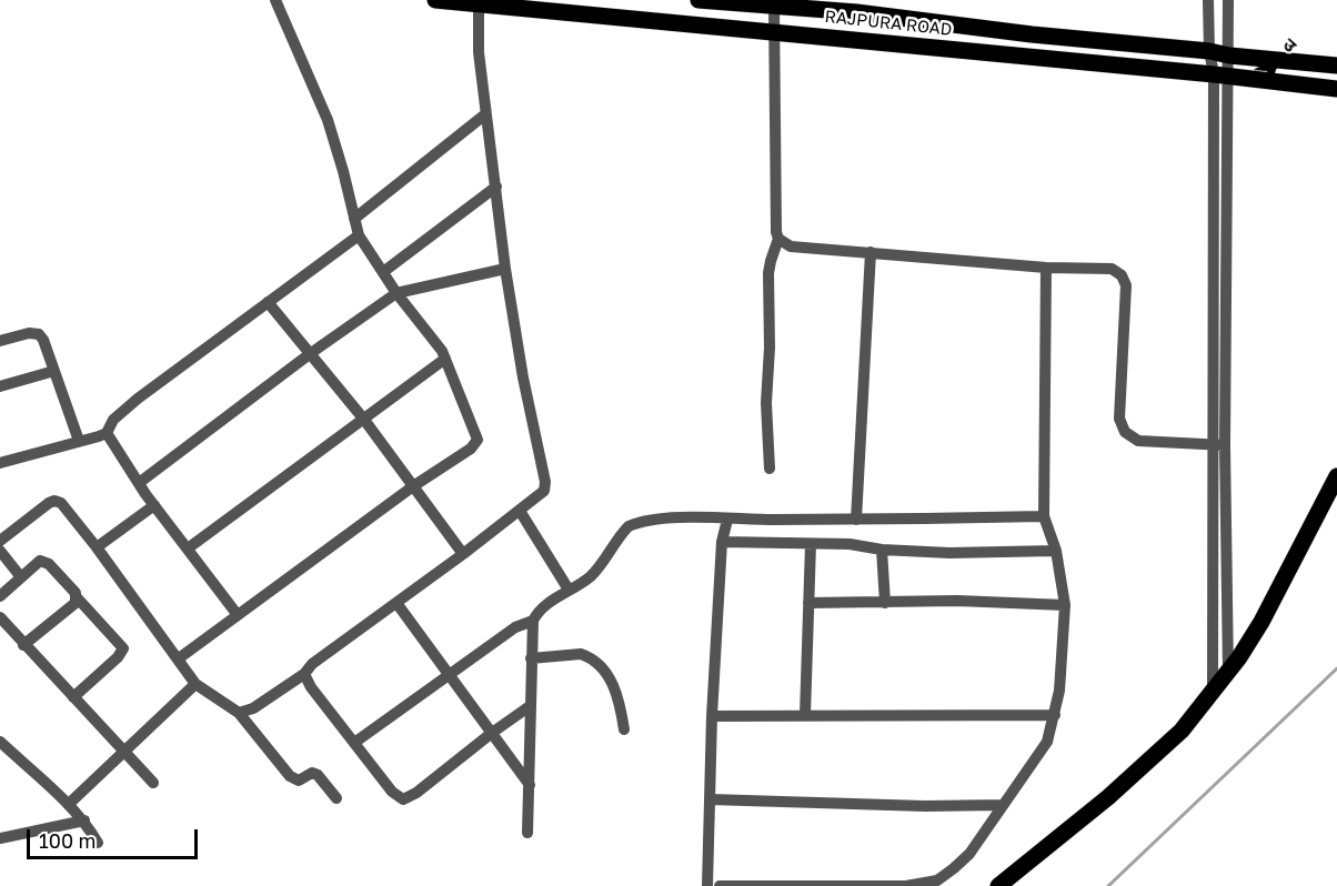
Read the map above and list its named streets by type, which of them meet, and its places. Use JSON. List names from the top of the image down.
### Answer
{
  "streets": {
    "main road": ["RAJPURA ROAD"]
  },
  "scale_bar": "100 m",
  "north": "top right"
}
